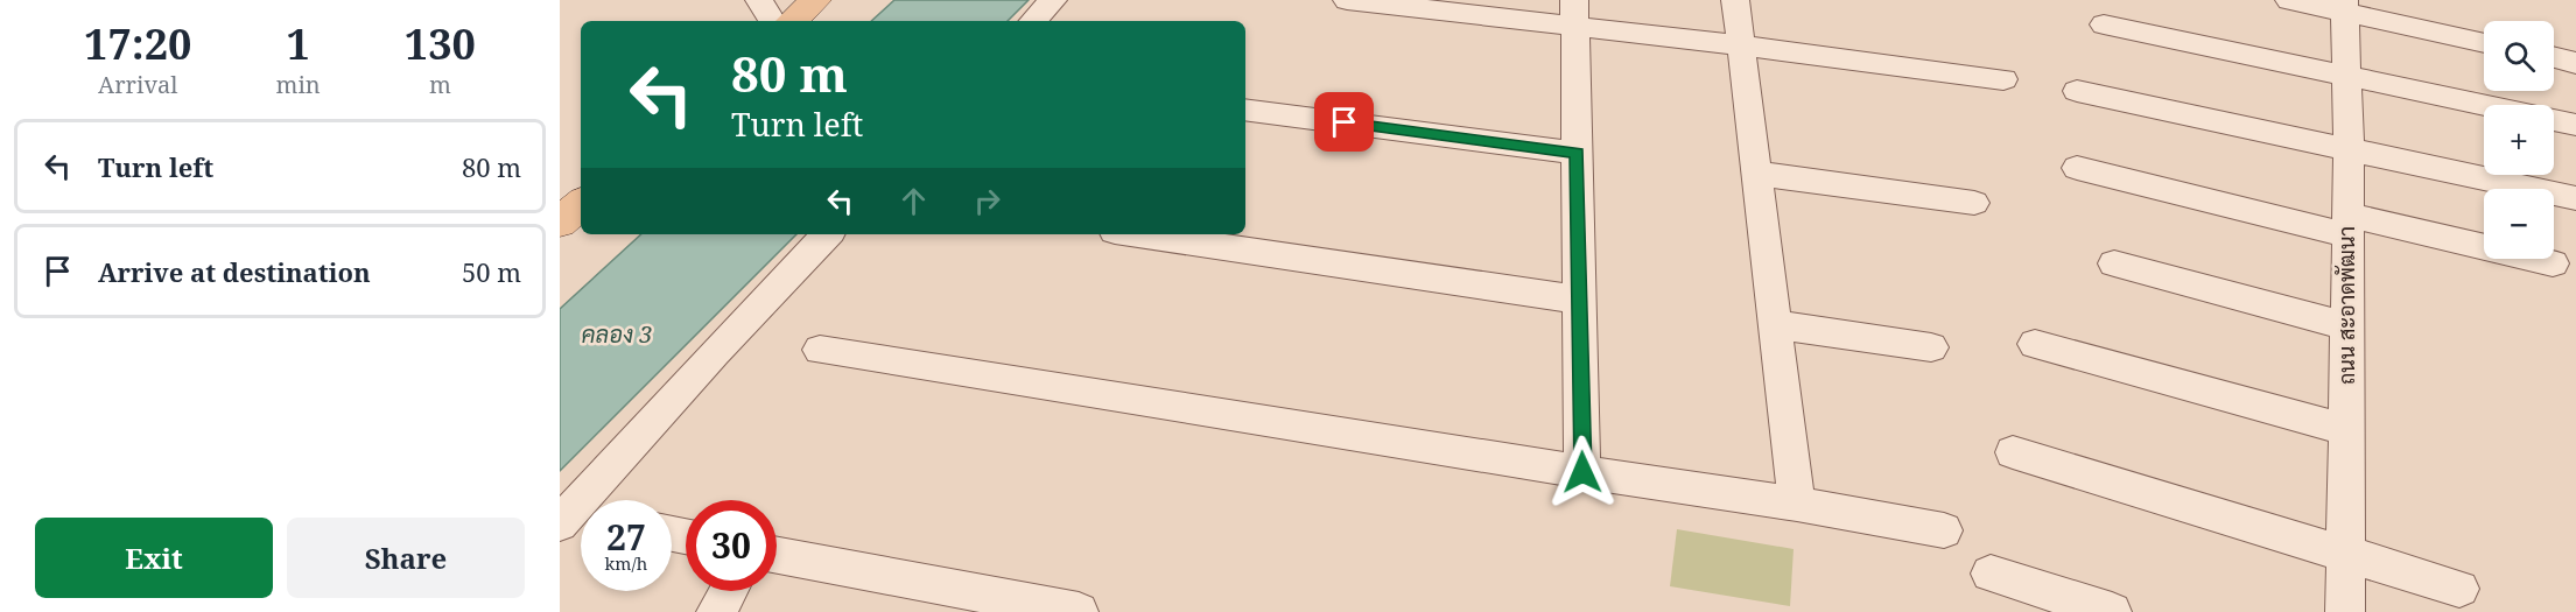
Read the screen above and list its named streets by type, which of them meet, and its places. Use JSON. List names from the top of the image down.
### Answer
{
  "streets": {
    "street": ["ถนน สะอาดพัฒนา"]
  },
  "water": ["คลอง 3"],
  "page": {
    "eta": [
      "17:20",
      "Arrival",
      "1",
      "min",
      "130",
      "m"
    ],
    "map_buttons": ["+", "−"],
    "turn": ["80 m", "Turn left"],
    "list": [
      {
        "name": "Turn left",
        "value": "80 m"
      },
      {
        "name": "Arrive at destination",
        "value": "50 m"
      }
    ],
    "speed": "27 km/h",
    "limit": "30",
    "buttons": ["Exit", "Share"]
  }
}
